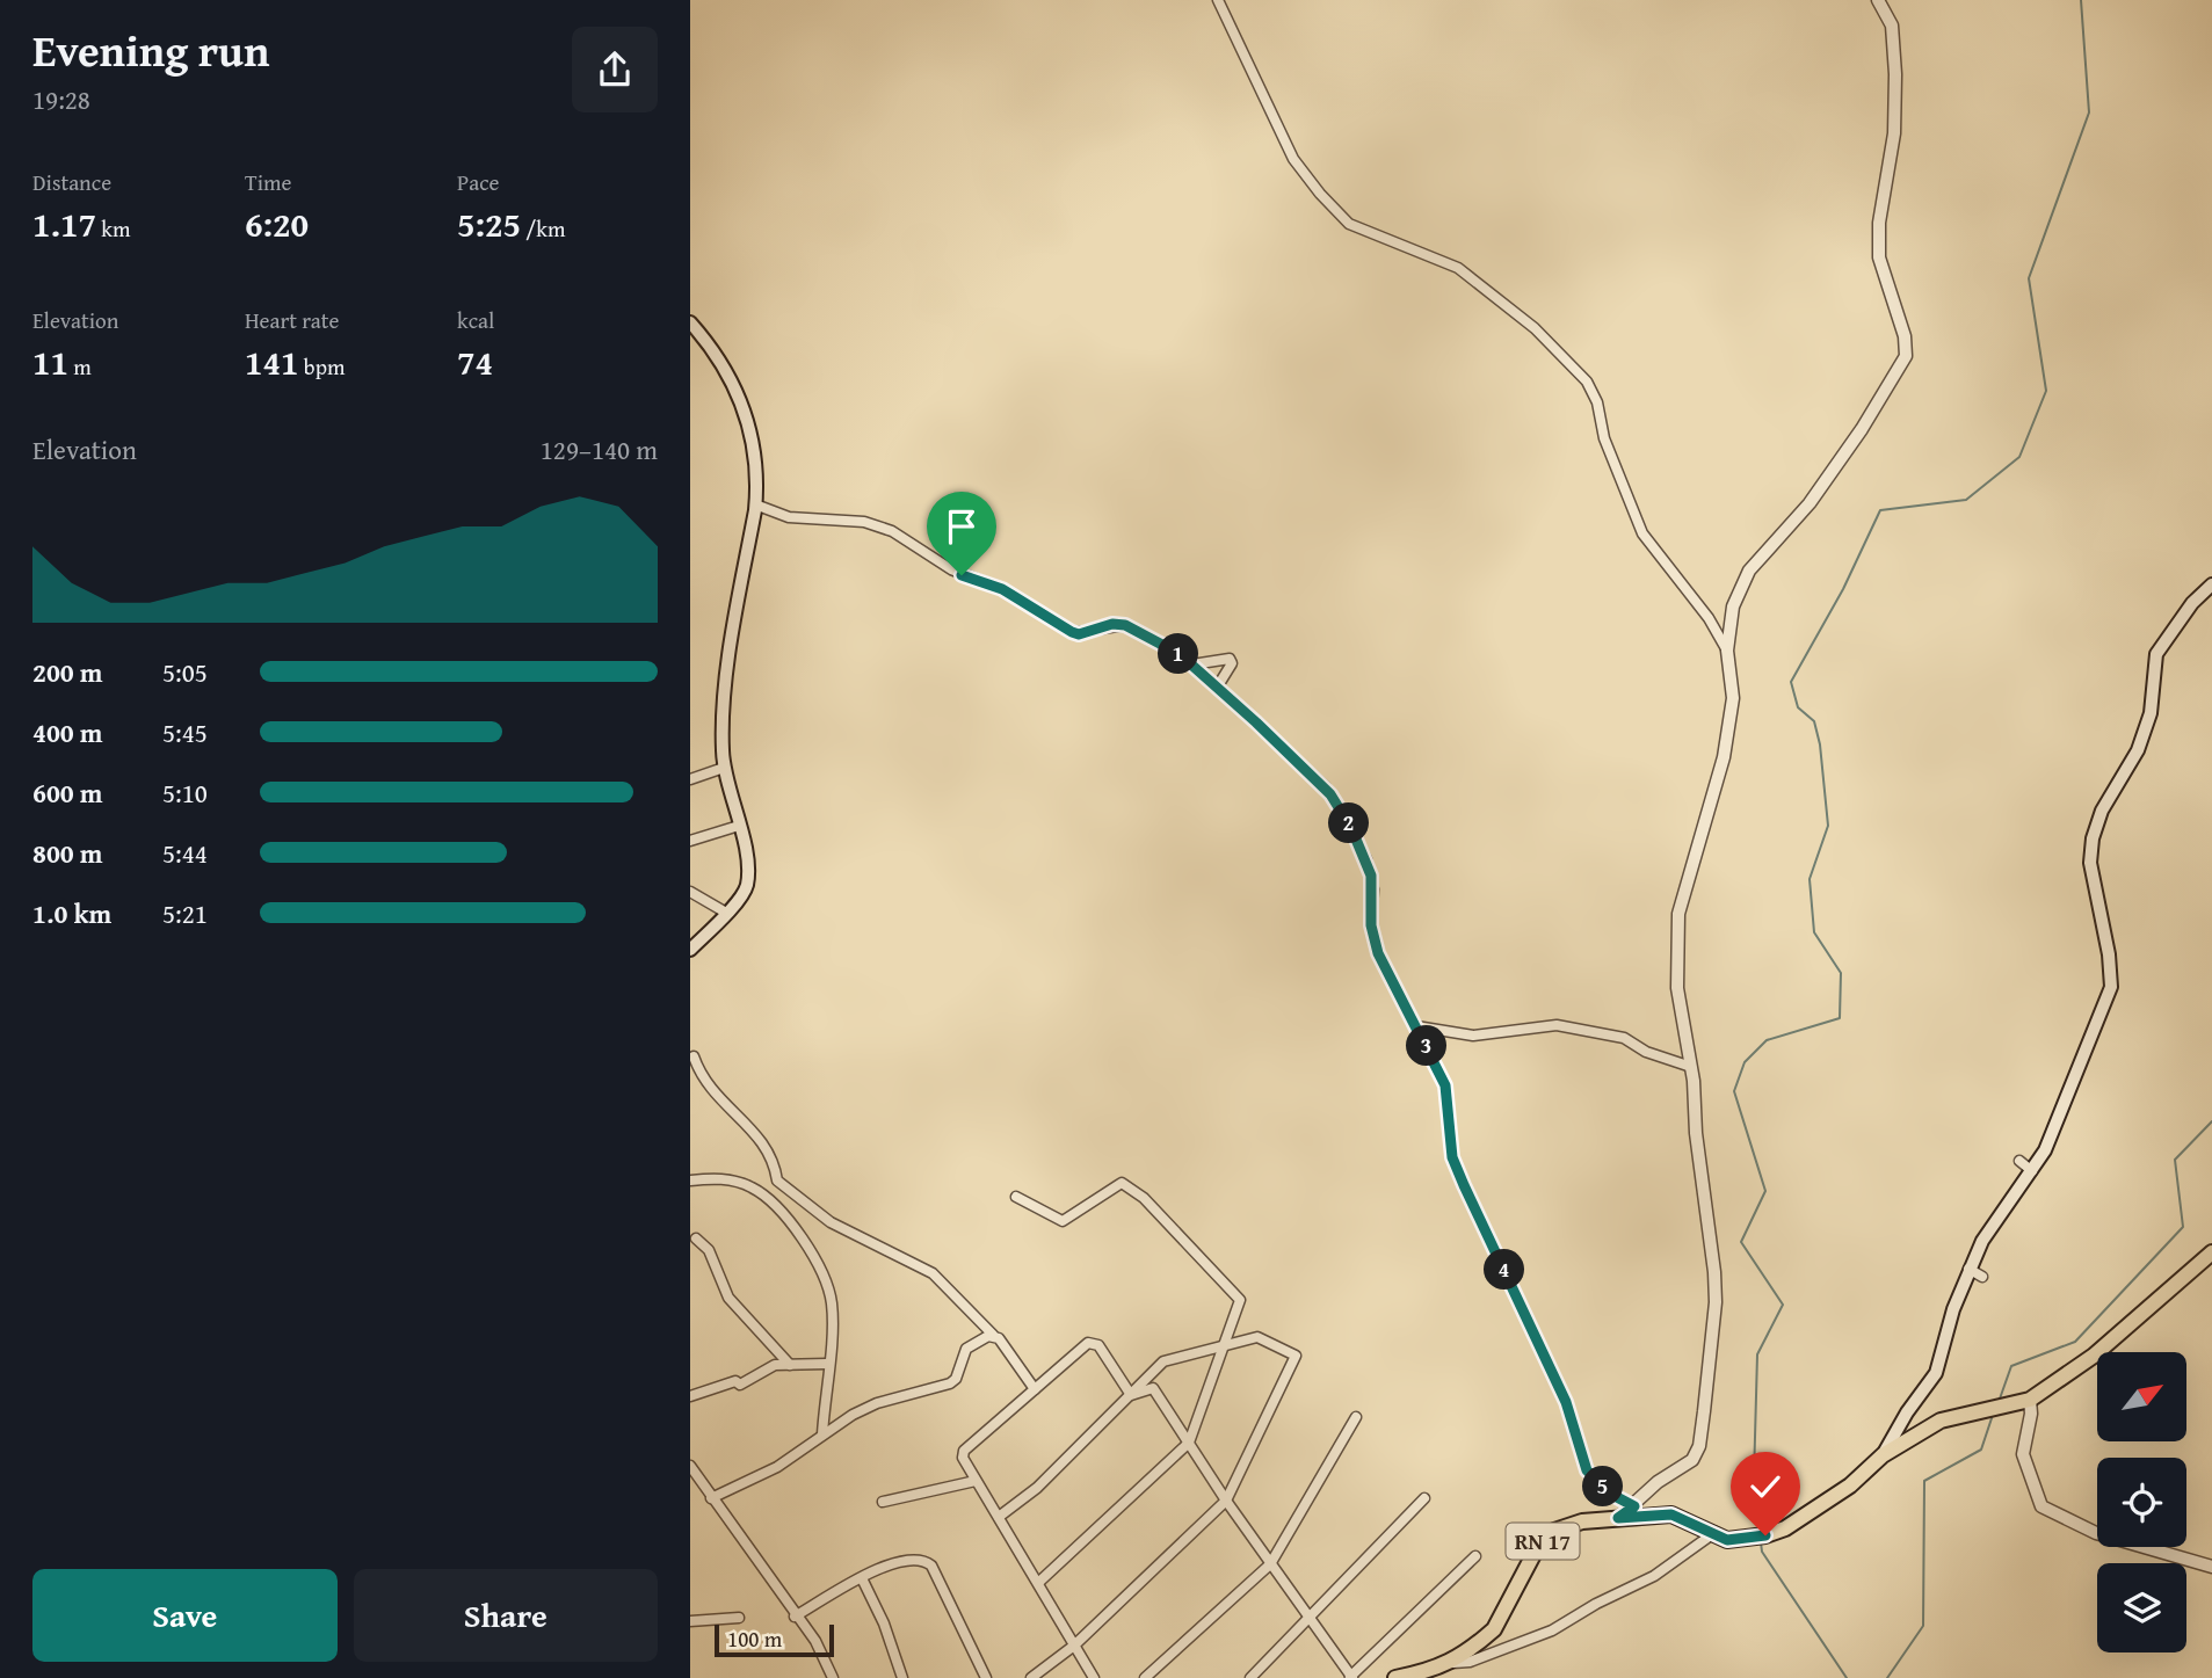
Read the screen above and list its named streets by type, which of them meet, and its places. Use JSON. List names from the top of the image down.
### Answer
{
  "streets": {
    "main road": ["RN 17"]
  },
  "scale_bar": "100 m",
  "north": "top right",
  "page": {
    "heading": ["Evening run", "19:28"],
    "stats": [
      ["Distance", "1.17 km"],
      ["Time", "6:20"],
      ["Pace", "5:25 /km"],
      ["Elevation", "11 m"],
      ["Heart rate", "141 bpm"],
      ["kcal", "74"]
    ],
    "chart": ["Elevation", "129–140 m"],
    "pins": [
      "1",
      "2",
      "3",
      "4",
      "5"
    ],
    "list": [
      {
        "name": "200 m",
        "note": "5:05"
      },
      {
        "name": "400 m",
        "note": "5:45"
      },
      {
        "name": "600 m",
        "note": "5:10"
      },
      {
        "name": "800 m",
        "note": "5:44"
      },
      {
        "name": "1.0 km",
        "note": "5:21"
      }
    ],
    "buttons": ["Save", "Share"],
    "scale": "100 m"
  }
}
